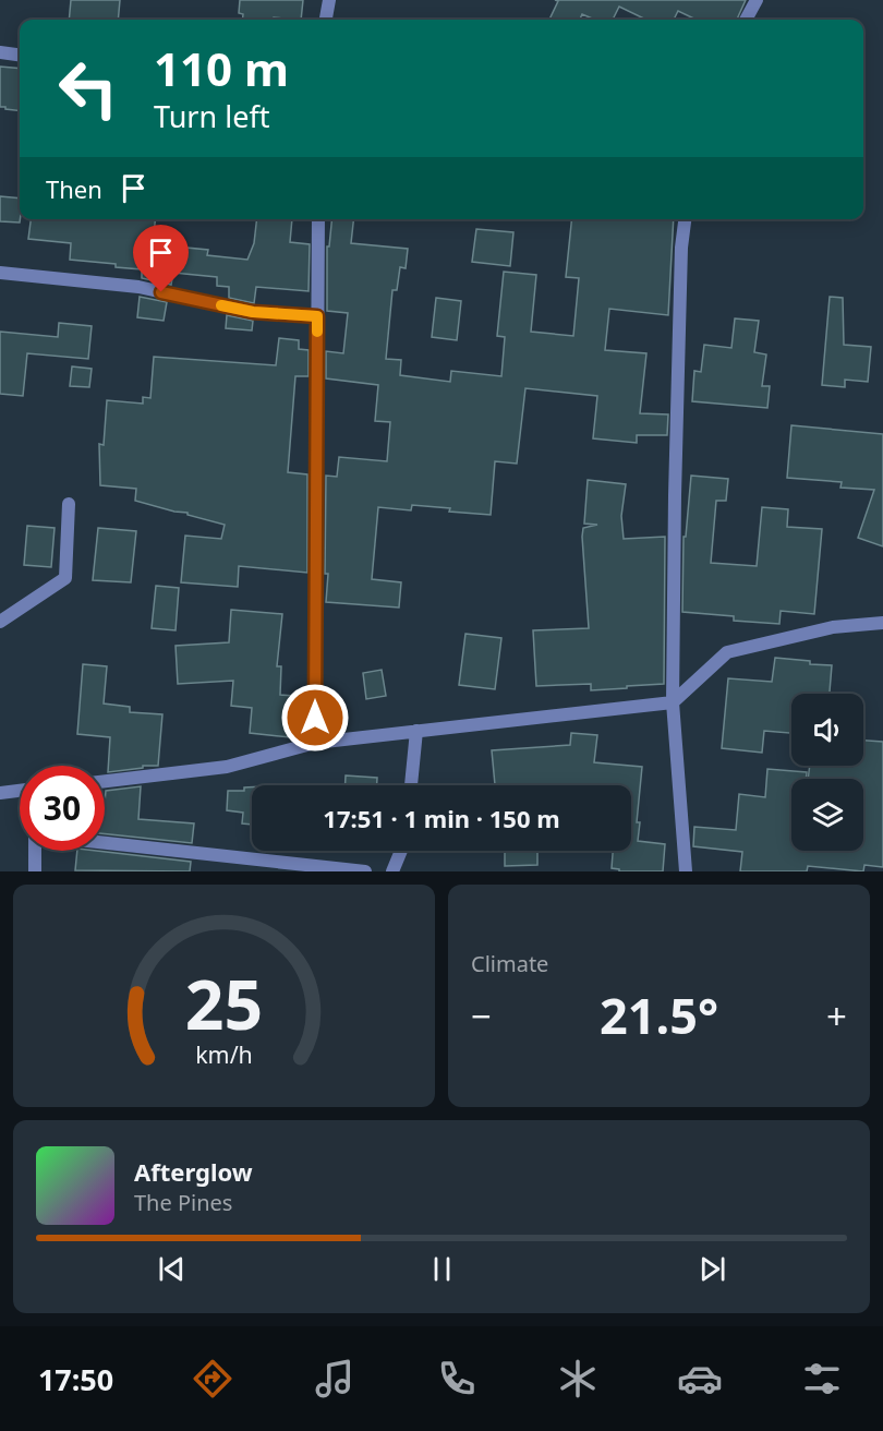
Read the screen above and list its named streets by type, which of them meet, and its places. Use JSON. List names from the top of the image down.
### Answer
{
  "page": {
    "turn": ["110 m", "Turn left"],
    "then": "Then",
    "limit": "30",
    "trip": "17:51 · 1 min · 150 m",
    "tile": "Climate",
    "heat": ["−", "21.5°", "+"],
    "song": ["Afterglow", "The Pines"],
    "tabs": "17:50",
    "gauge": ["25", "km/h"]
  }
}
